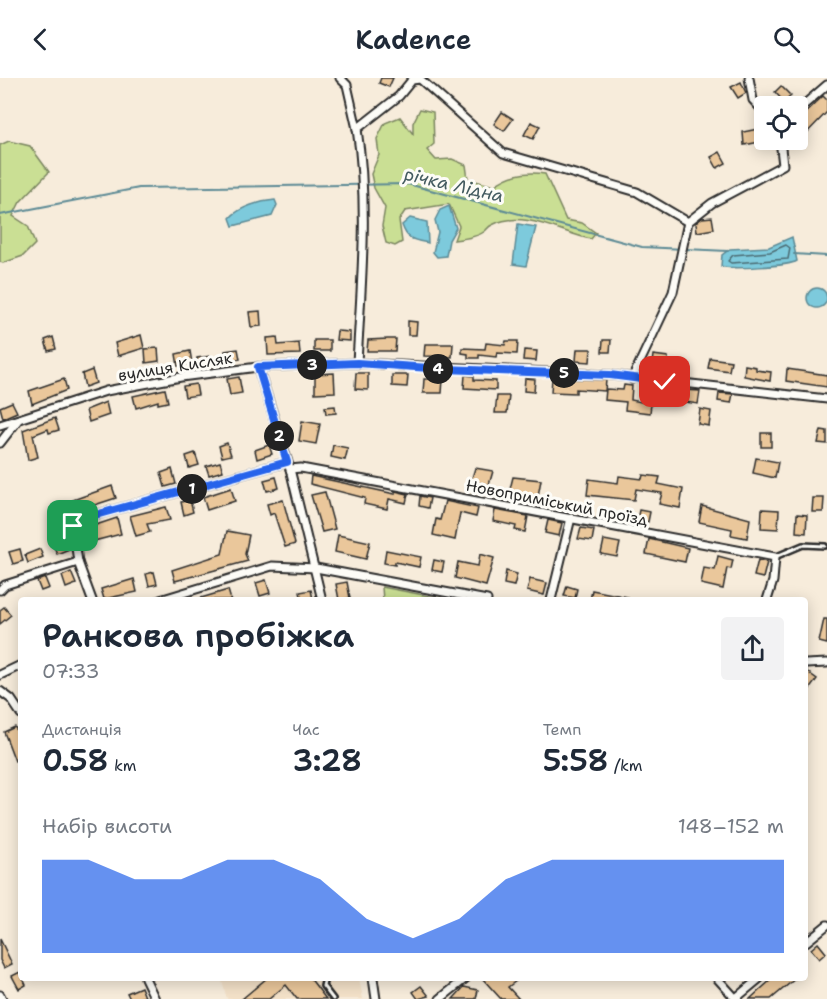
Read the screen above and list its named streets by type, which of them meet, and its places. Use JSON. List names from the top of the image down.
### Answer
{
  "streets": {
    "street": ["вулиця Кисляк", "Новоприміський проїзд"]
  },
  "water": ["річка Лідна"],
  "page": {
    "header": "Kadence",
    "pins": [
      "3",
      "4",
      "5",
      "2",
      "1"
    ],
    "heading": ["Ранкова пробіжка", "07:33"],
    "stats": [
      ["Дистанція", "0.58 km"],
      ["Час", "3:28"],
      ["Темп", "5:58 /km"]
    ],
    "chart": ["Набір висоти", "148–152 m"]
  }
}
